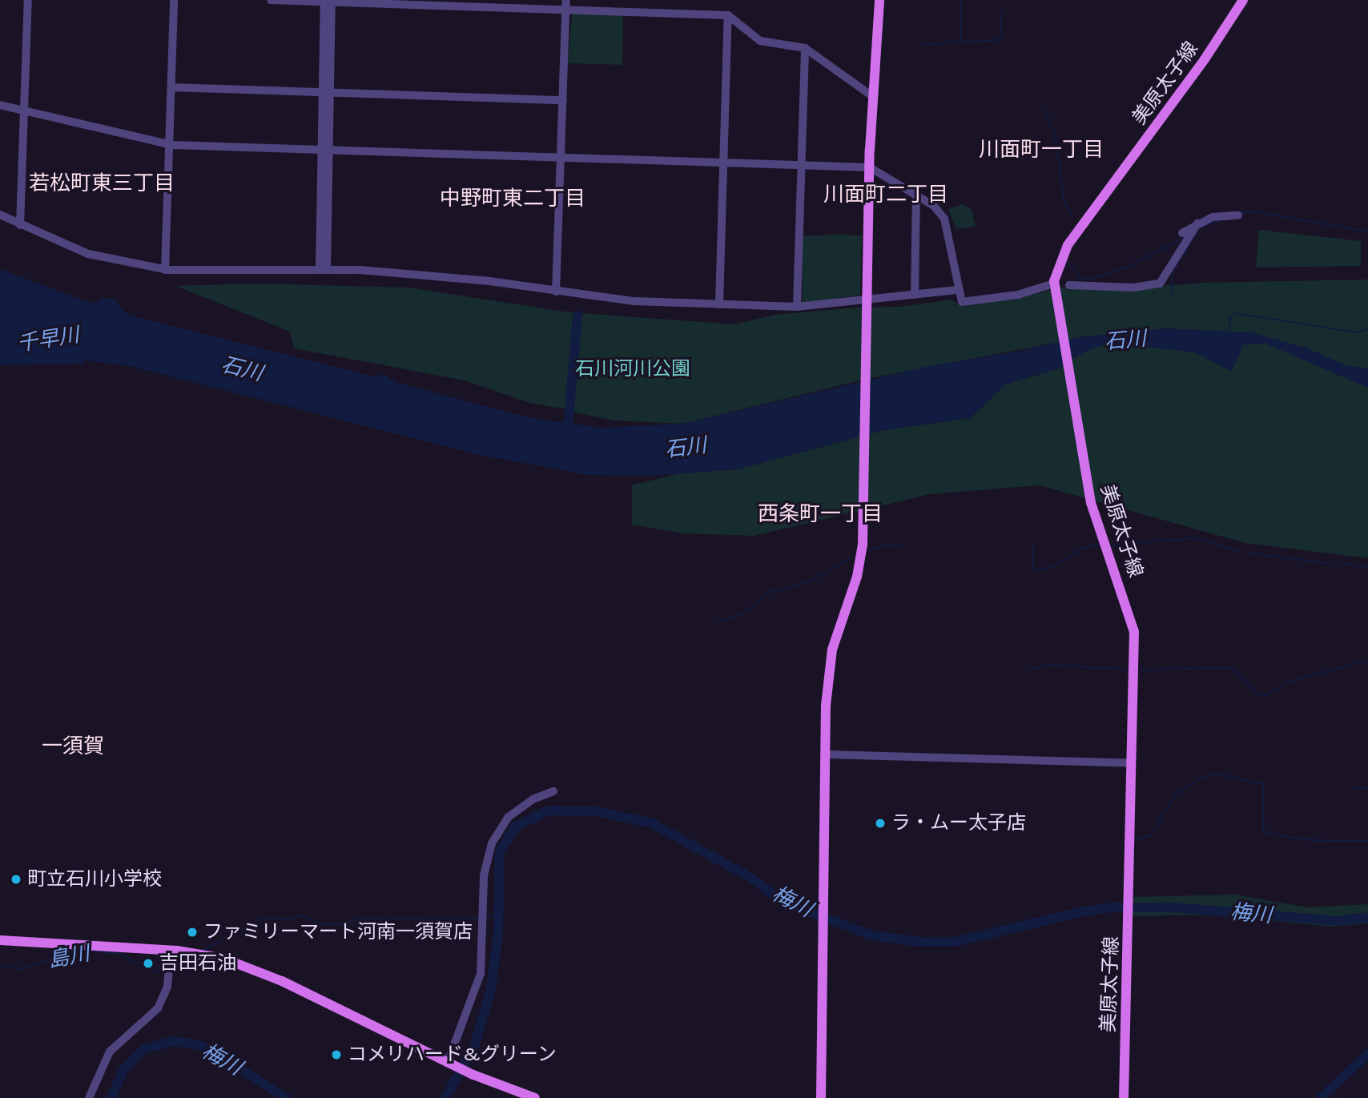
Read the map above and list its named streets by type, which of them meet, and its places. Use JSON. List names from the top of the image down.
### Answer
{
  "streets": {
    "main road": ["美原太子線"]
  },
  "districts": [
    "川面町一丁目",
    "若松町東三丁目",
    "川面町二丁目",
    "中野町東二丁目",
    "西条町一丁目",
    "一須賀"
  ],
  "water": [
    "千早川",
    "石川",
    "梅川",
    "島川"
  ],
  "parks": ["石川河川公園"],
  "places": [
    "ラ・ムー太子店",
    "町立石川小学校",
    "ファミリーマート河南一須賀店",
    "吉田石油",
    "コメリハード&グリーン"
  ]
}
